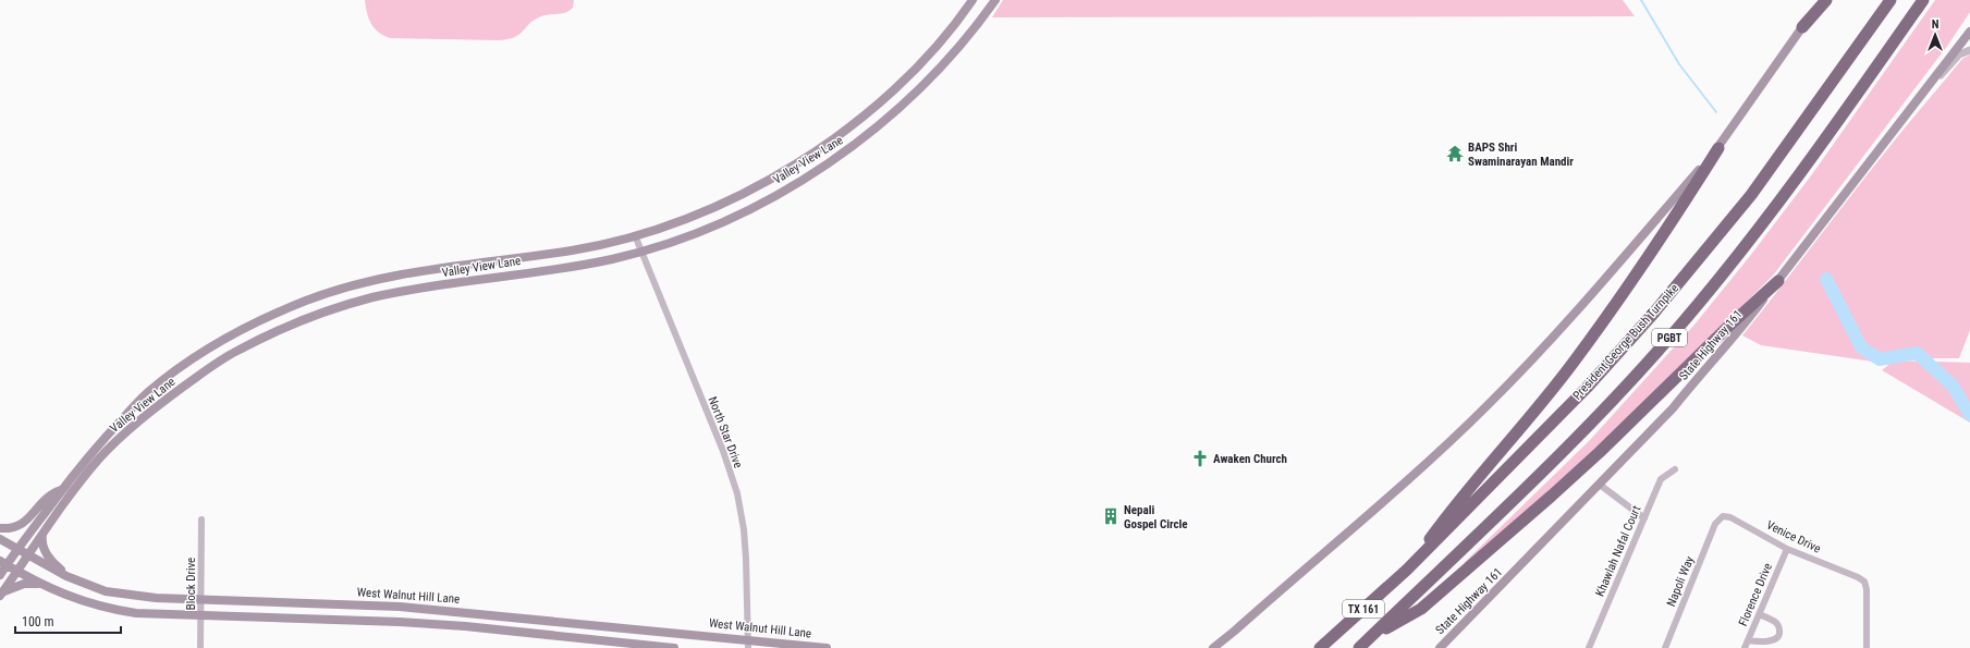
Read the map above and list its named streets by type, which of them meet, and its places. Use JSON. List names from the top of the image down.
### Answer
{
  "streets": {
    "highway": ["PGBT", "President George Bush Turnpike", "TX 161"],
    "main road": ["Valley View Lane", "State Highway 161", "West Walnut Hill Lane"],
    "street": [
      "North Star Drive",
      "Venice Drive",
      "Khawlah Nafal Court",
      "Napoli Way",
      "Block Drive",
      "Florence Drive"
    ]
  },
  "crossings": [
    ["Valley View Lane", "North Star Drive"],
    ["Valley View Lane", "West Walnut Hill Lane"],
    ["North Star Drive", "West Walnut Hill Lane"],
    ["Venice Drive", "Napoli Way"],
    ["Venice Drive", "Florence Drive"],
    ["Block Drive", "West Walnut Hill Lane"]
  ],
  "places": {
    "temple": ["BAPS Shri Swaminarayan Mandir"],
    "church": ["Awaken Church"],
    "building": ["Nepali Gospel Circle"]
  },
  "scale_bar": "100 m",
  "north": "top"
}
